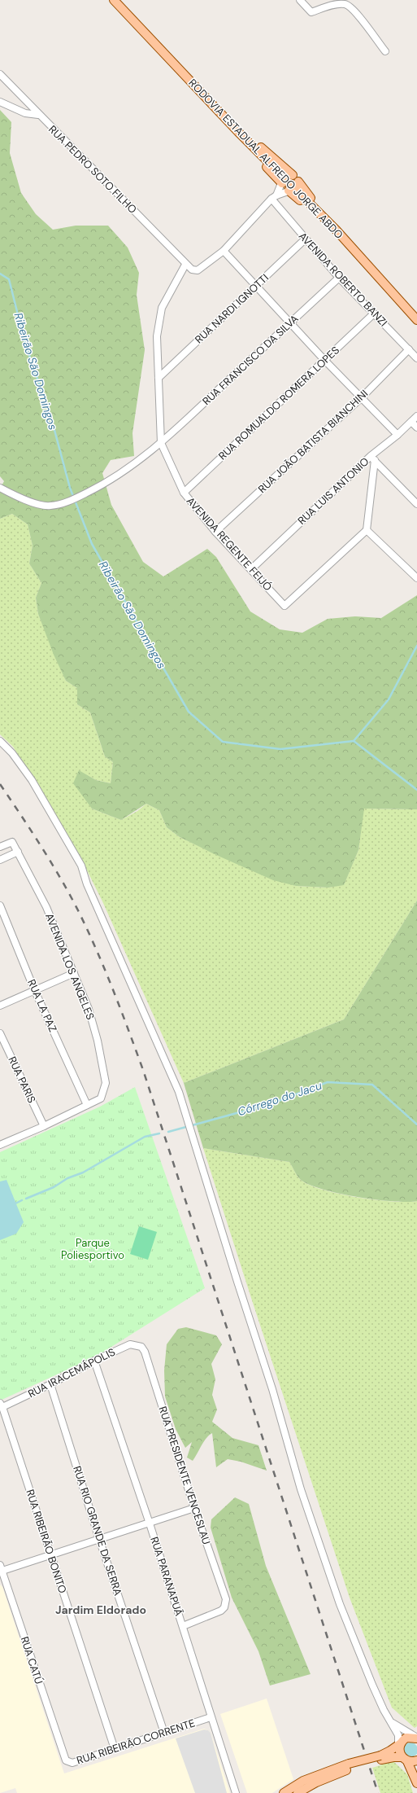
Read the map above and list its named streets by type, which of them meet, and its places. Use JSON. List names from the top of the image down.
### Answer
{
  "streets": {
    "main road": ["RODOVIA ESTADUAL ALFREDO JORGE ABDO"],
    "street": [
      "RUA PEDRO SOTO FILHO",
      "AVENIDA ROBERTO BANZI",
      "RUA NARDI IGNOTTI",
      "RUA FRANCISCO DA SILVA",
      "RUA ROMUALDO ROMERA LOPES",
      "RUA JOÃO BATISTA BIANCHINI",
      "RUA LUIS ANTONIO",
      "AVENIDA REGENTE FEIJÓ",
      "AVENIDA LOS ANGELES",
      "RUA LA PAZ",
      "RUA PARIS",
      "RUA IRACEMÁPOLIS",
      "RUA PRESIDENTE VENCESLAU",
      "RUA RIO GRANDE DA SERRA",
      "RUA RIBEIRÃO BONITO",
      "RUA PARANAPUÃ",
      "RUA CATÚ",
      "RUA RIBEIRÃO CORRENTE"
    ]
  },
  "crossings": [
    ["RUA PEDRO SOTO FILHO", "AVENIDA REGENTE FEIJÓ"],
    ["AVENIDA ROBERTO BANZI", "RUA NARDI IGNOTTI"],
    ["AVENIDA ROBERTO BANZI", "RUA FRANCISCO DA SILVA"],
    ["AVENIDA ROBERTO BANZI", "RUA ROMUALDO ROMERA LOPES"],
    ["AVENIDA ROBERTO BANZI", "RUA JOÃO BATISTA BIANCHINI"],
    ["RUA NARDI IGNOTTI", "AVENIDA REGENTE FEIJÓ"],
    ["RUA FRANCISCO DA SILVA", "AVENIDA REGENTE FEIJÓ"],
    ["RUA ROMUALDO ROMERA LOPES", "AVENIDA REGENTE FEIJÓ"],
    ["RUA JOÃO BATISTA BIANCHINI", "AVENIDA REGENTE FEIJÓ"],
    ["RUA LUIS ANTONIO", "AVENIDA REGENTE FEIJÓ"],
    ["AVENIDA LOS ANGELES", "RUA LA PAZ"],
    ["RUA IRACEMÁPOLIS", "RUA PRESIDENTE VENCESLAU"],
    ["RUA IRACEMÁPOLIS", "RUA RIO GRANDE DA SERRA"],
    ["RUA IRACEMÁPOLIS", "RUA RIBEIRÃO BONITO"],
    ["RUA IRACEMÁPOLIS", "RUA PARANAPUÃ"],
    ["RUA PRESIDENTE VENCESLAU", "RUA PARANAPUÃ"],
    ["RUA RIO GRANDE DA SERRA", "RUA RIBEIRÃO CORRENTE"],
    ["RUA RIBEIRÃO BONITO", "RUA RIBEIRÃO CORRENTE"],
    ["RUA PARANAPUÃ", "RUA RIBEIRÃO CORRENTE"],
    ["RUA CATÚ", "RUA RIBEIRÃO CORRENTE"]
  ],
  "districts": ["Jardim Eldorado"],
  "water": ["Ribeirão São Domingos", "Córrego do Jacu"],
  "parks": ["Parque Poliesportivo"]
}
